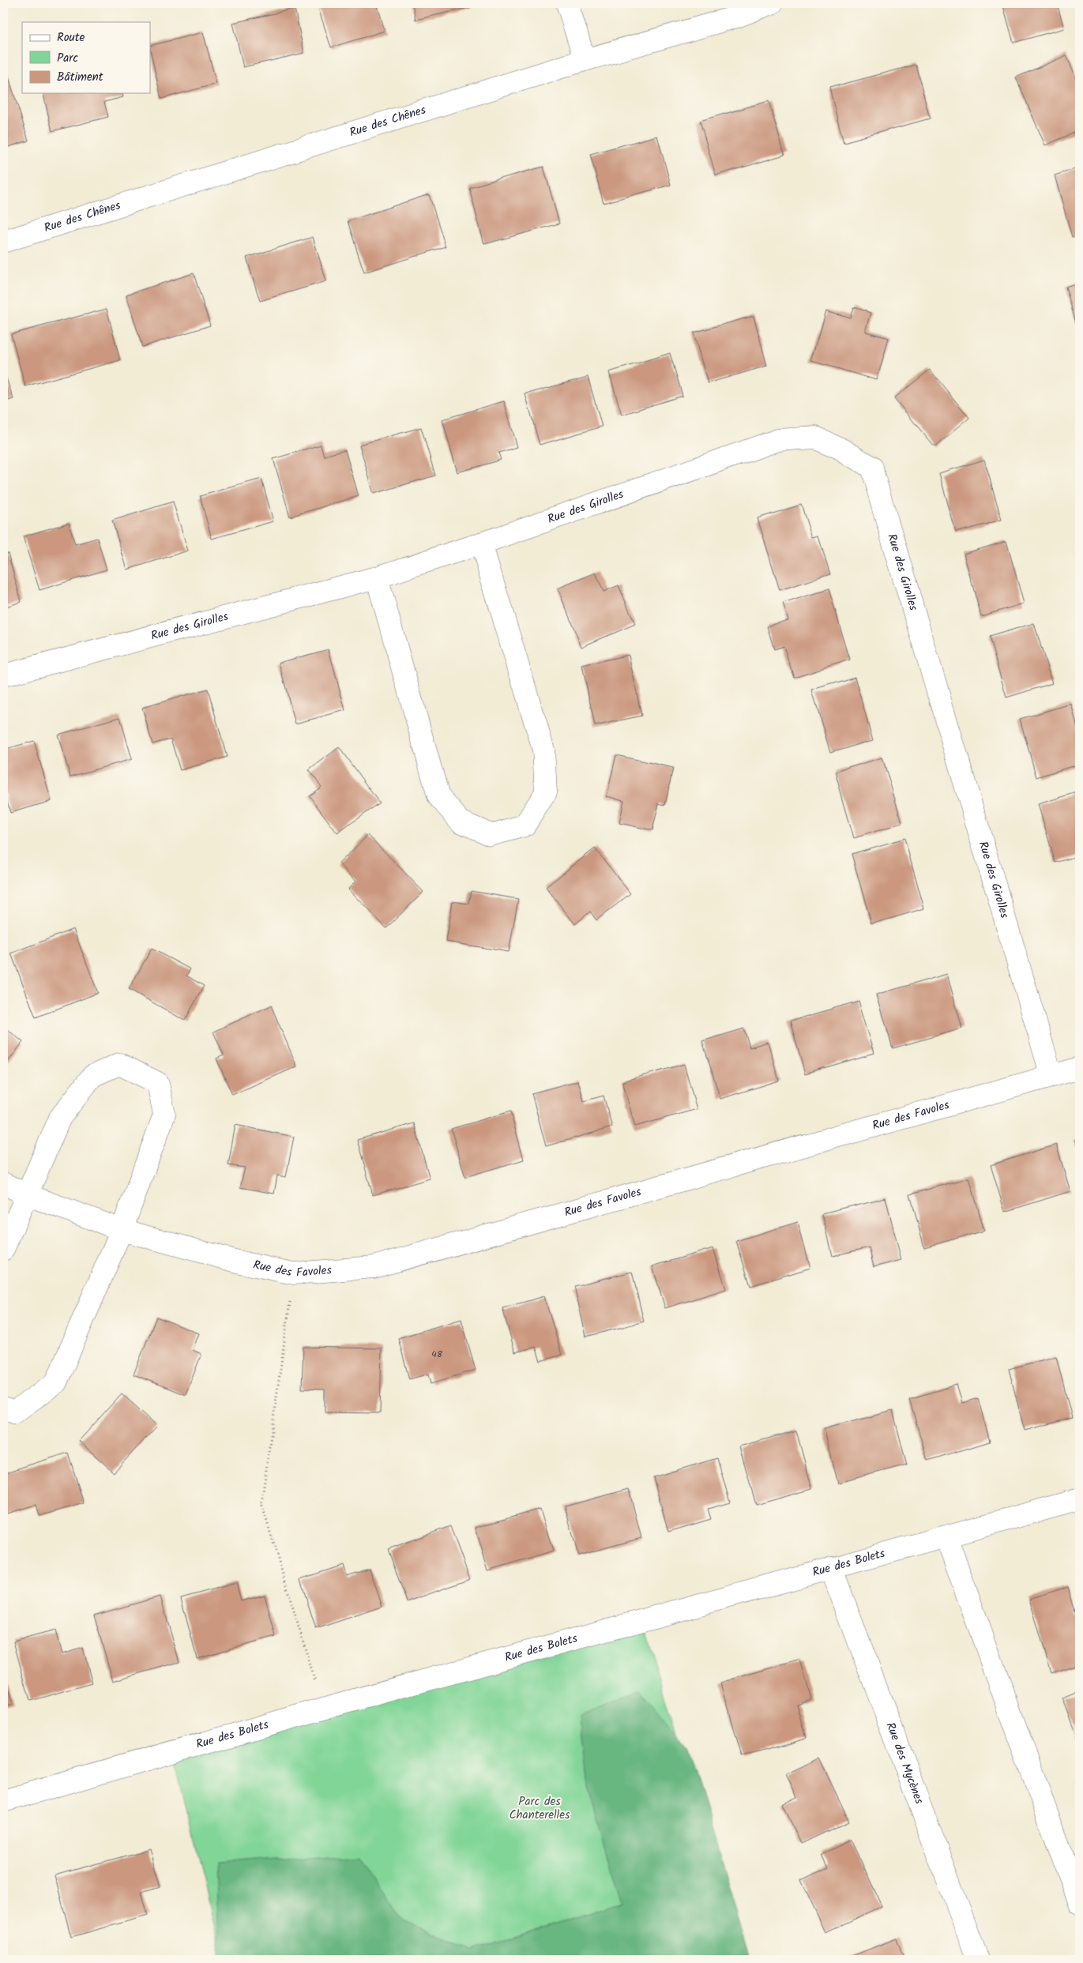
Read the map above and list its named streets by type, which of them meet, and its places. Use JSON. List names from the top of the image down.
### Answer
{
  "streets": {
    "street": [
      "Rue des Chênes",
      "Rue des Girolles",
      "Rue des Favoles",
      "Rue des Bolets",
      "Rue des Mycènes"
    ]
  },
  "crossings": [
    ["Rue des Girolles", "Rue des Favoles"],
    ["Rue des Bolets", "Rue des Mycènes"]
  ],
  "parks": ["Parc des Chanterelles"],
  "house_numbers": ["48"],
  "legend": ["Route", "Parc", "Bâtiment"]
}
